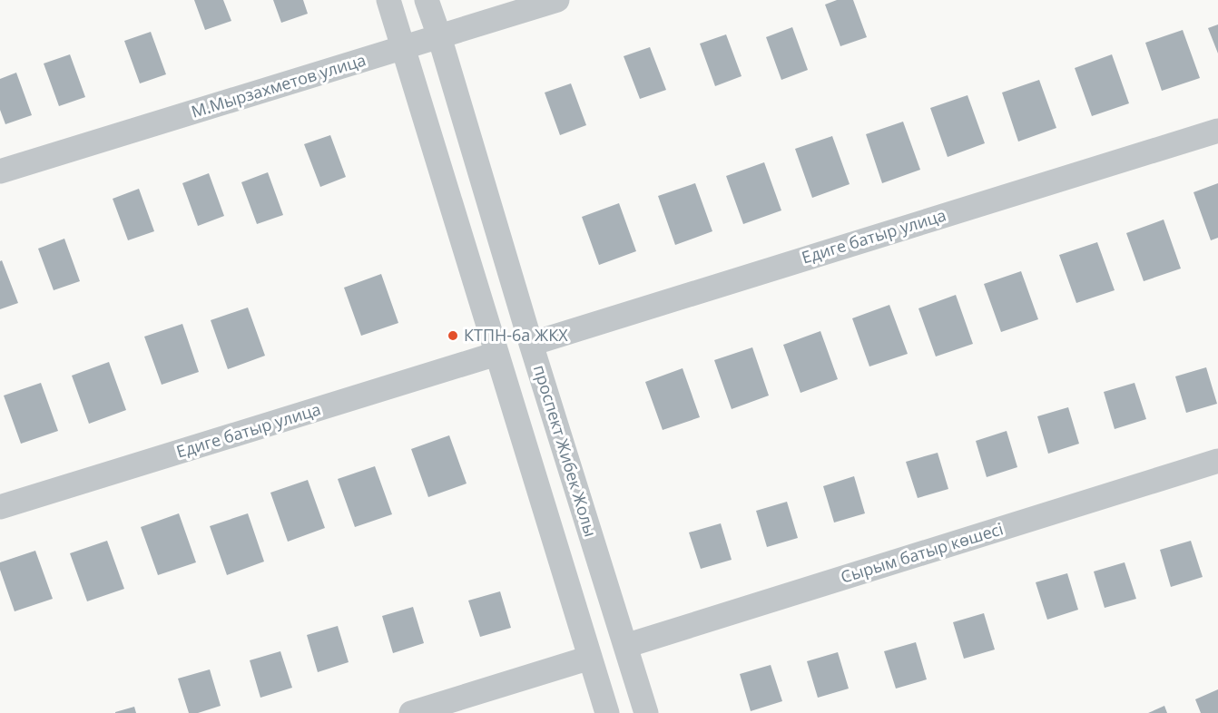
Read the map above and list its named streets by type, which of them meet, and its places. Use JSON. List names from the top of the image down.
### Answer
{
  "streets": {
    "street": [
      "М.Мырзахметов улица",
      "Едиге батыр улица",
      "проспект Жибек Жолы",
      "Сырым батыр көшесі"
    ]
  },
  "crossings": [
    ["М.Мырзахметов улица", "проспект Жибек Жолы"],
    ["Едиге батыр улица", "проспект Жибек Жолы"],
    ["проспект Жибек Жолы", "Сырым батыр көшесі"]
  ],
  "places": ["КТПН-6а ЖКХ"]
}
